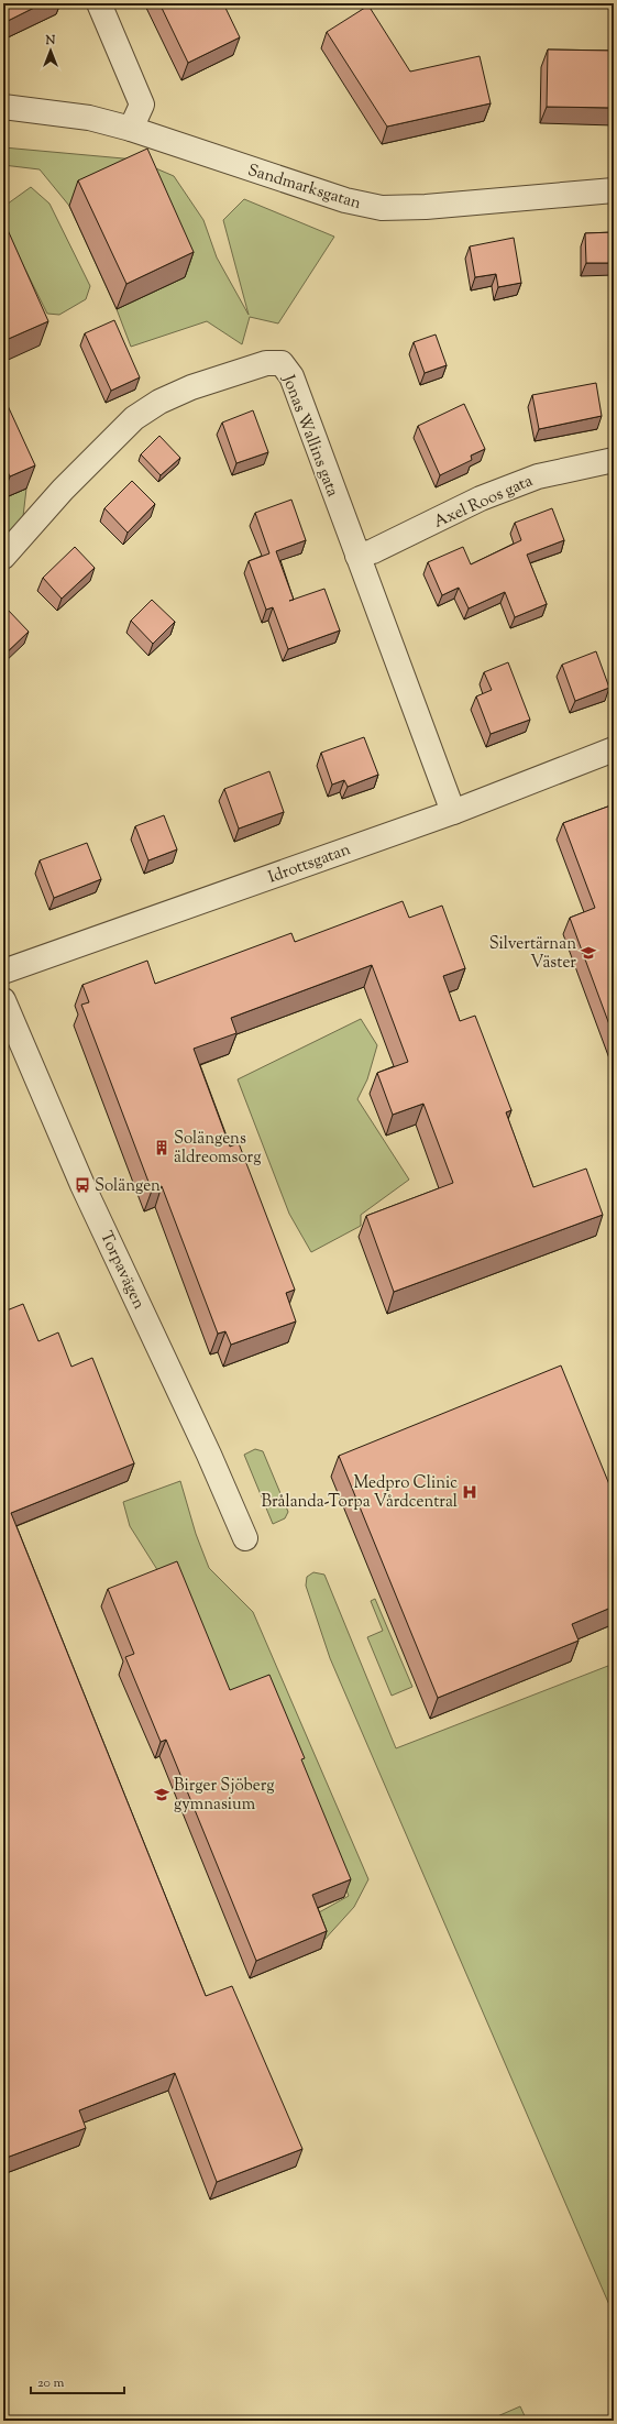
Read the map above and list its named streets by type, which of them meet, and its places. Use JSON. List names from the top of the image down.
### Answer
{
  "streets": {
    "street": [
      "Sandmarksgatan",
      "Jonas Wallins gata",
      "Axel Roos gata",
      "Idrottsgatan",
      "Torpavägen"
    ]
  },
  "crossings": [
    ["Jonas Wallins gata", "Axel Roos gata"],
    ["Jonas Wallins gata", "Idrottsgatan"]
  ],
  "places": {
    "school or university": ["Silvertärnan Väster", "Birger Sjöberg gymnasium"],
    "building": ["Solängens äldreomsorg"],
    "bus stop": ["Solängen"],
    "hospital": ["Medpro Clinic Brålanda-Torpa Vårdcentral"]
  },
  "scale_bar": "20 m",
  "north": "top"
}
